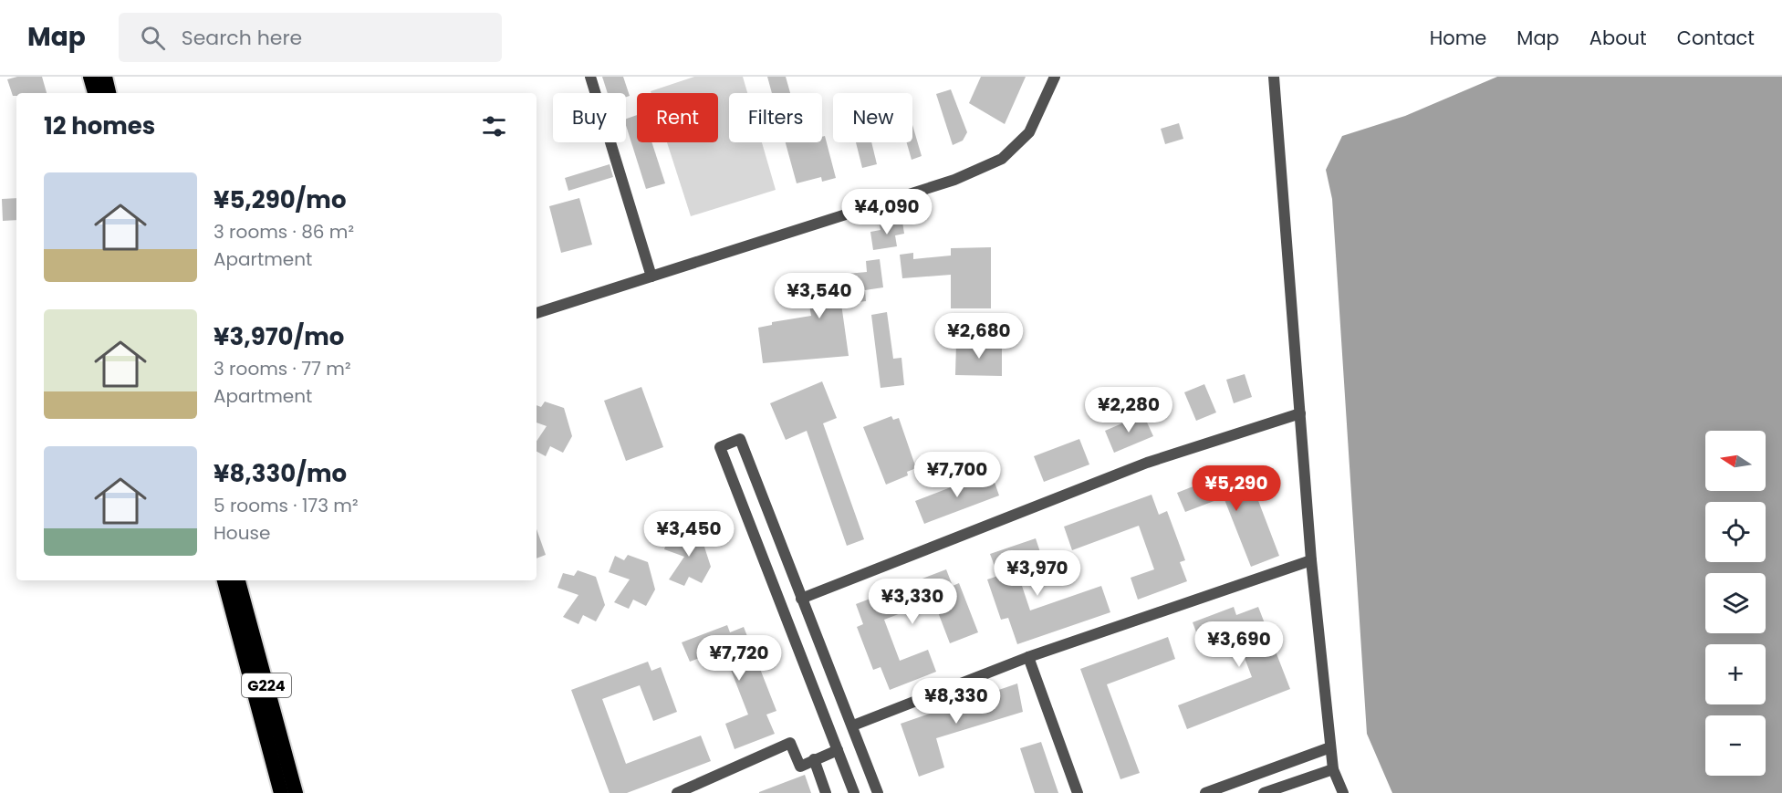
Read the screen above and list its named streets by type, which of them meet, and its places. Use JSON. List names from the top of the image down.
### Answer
{
  "streets": {
    "highway": ["G224"]
  },
  "north": "left",
  "page": {
    "header": "Map",
    "search": "Search here",
    "nav": [
      "Home",
      "Map",
      "About",
      "Contact"
    ],
    "chip": [
      "Buy",
      "Rent",
      "Filters",
      "New"
    ],
    "heading": "12 homes",
    "list": [
      {
        "name": "¥5,290/mo",
        "note": "3 rooms · 86 m² · Apartment"
      },
      {
        "name": "¥3,970/mo",
        "note": "3 rooms · 77 m² · Apartment"
      },
      {
        "name": "¥8,330/mo",
        "note": "5 rooms · 173 m² · House"
      }
    ],
    "price": [
      "¥4,090",
      "¥3,540",
      "¥2,680",
      "¥2,280",
      "¥7,700",
      "¥5,290",
      "¥3,450",
      "¥3,970",
      "¥3,330",
      "¥3,690",
      "¥7,720",
      "¥8,330"
    ],
    "map_buttons": ["+", "−"]
  }
}
